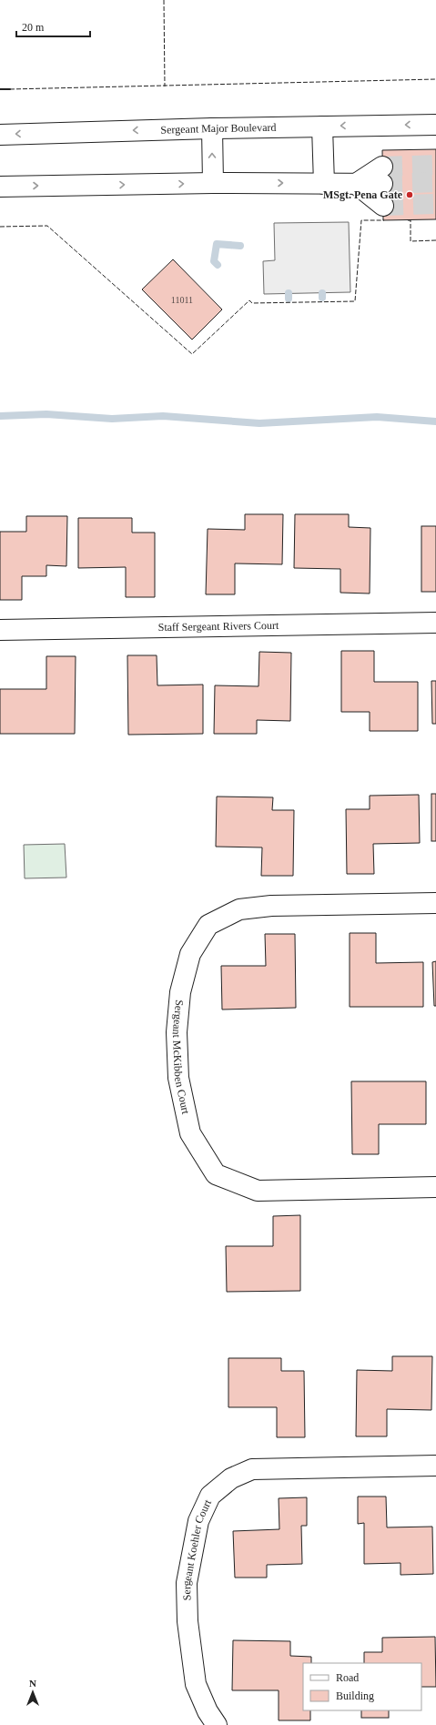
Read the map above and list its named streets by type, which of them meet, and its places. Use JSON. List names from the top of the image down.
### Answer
{
  "streets": {
    "street": [
      "Sergeant Major Boulevard",
      "Staff Sergeant Rivers Court",
      "Sergeant McKibben Court",
      "Sergeant Koehler Court"
    ]
  },
  "places": ["MSgt. Pena Gate"],
  "house_numbers": ["11011"],
  "legend": ["Road", "Building"],
  "scale_bar": "20 m",
  "north": "top"
}
